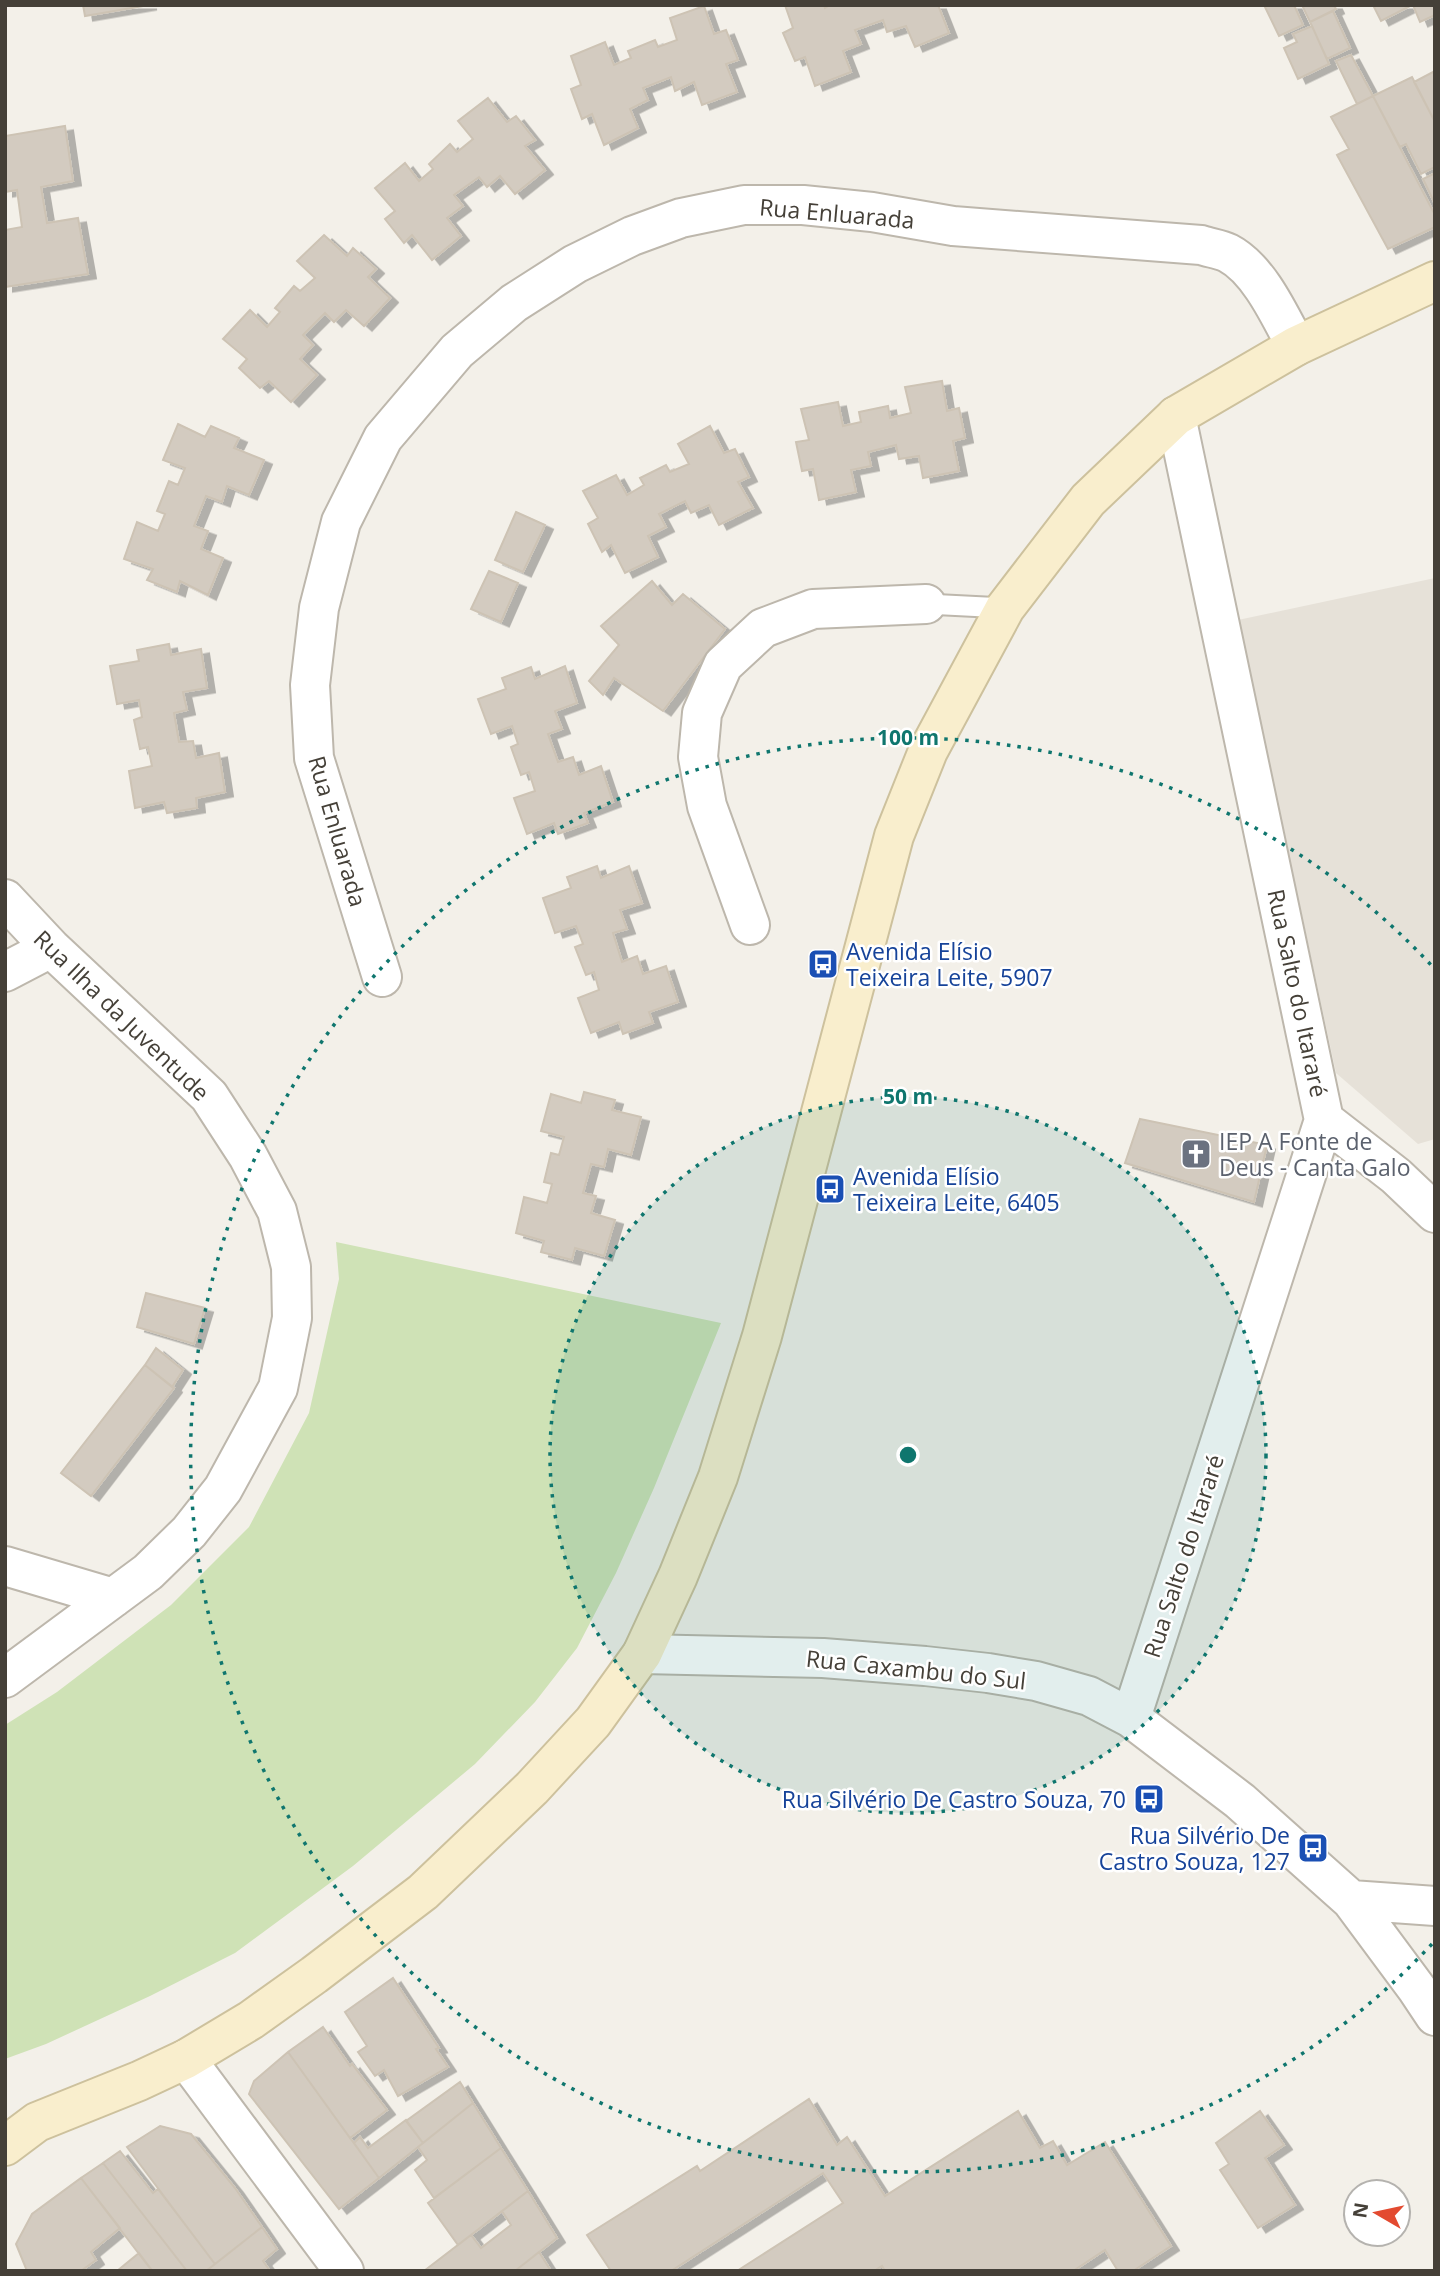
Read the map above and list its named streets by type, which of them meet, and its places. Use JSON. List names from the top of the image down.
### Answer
{
  "streets": {
    "street": [
      "Rua Enluarada",
      "Rua Salto do Itararé",
      "Rua Ilha da Juventude",
      "Rua Caxambu do Sul"
    ]
  },
  "crossings": [
    ["Rua Salto do Itararé", "Rua Caxambu do Sul"]
  ],
  "places": {
    "bus stop": [
      "Avenida Elísio Teixeira Leite, 5907",
      "Avenida Elísio Teixeira Leite, 6405",
      "Rua Silvério De Castro Souza, 70",
      "Rua Silvério De Castro Souza, 127"
    ],
    "church": ["IEP A Fonte de Deus - Canta Galo"]
  },
  "north": "left",
  "rings": ["100 m", "50 m"]
}
